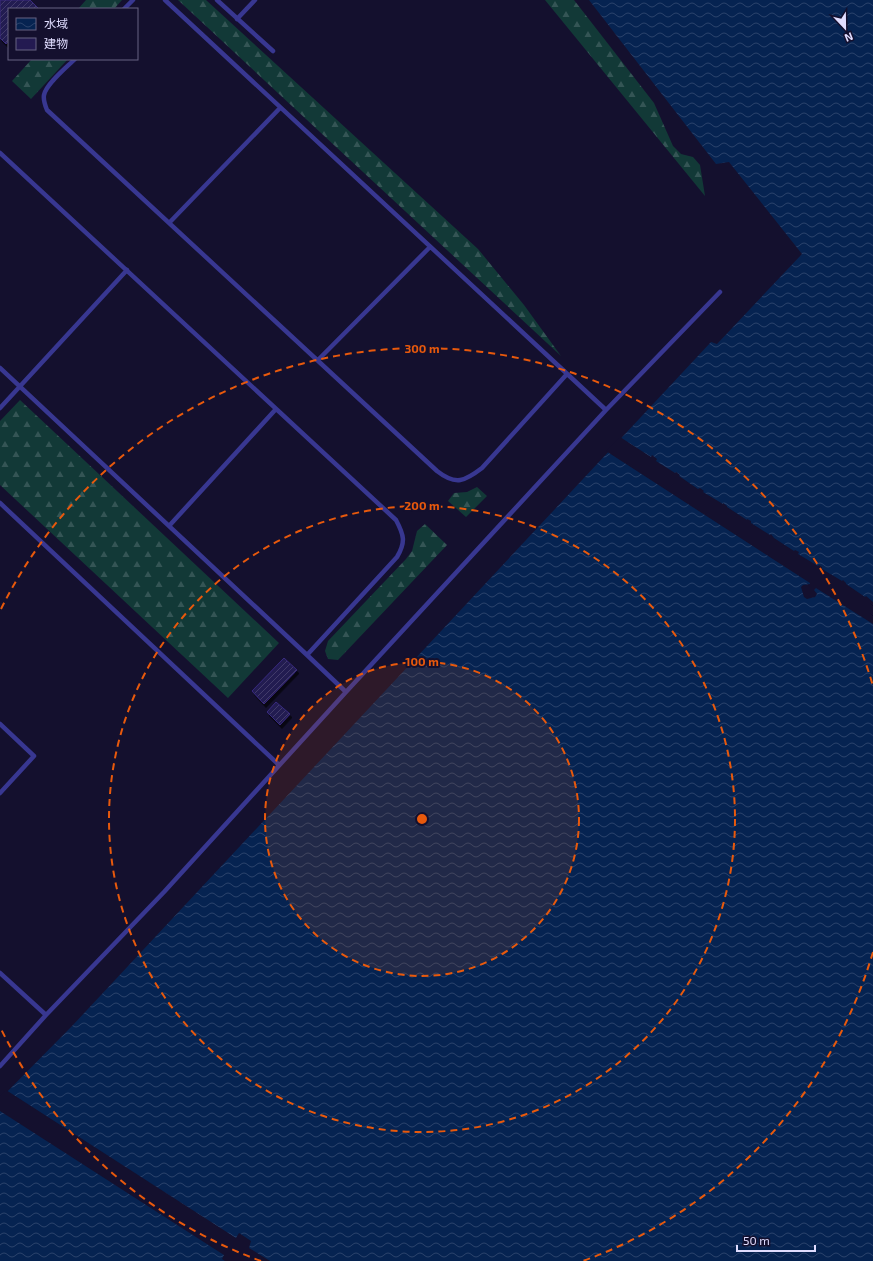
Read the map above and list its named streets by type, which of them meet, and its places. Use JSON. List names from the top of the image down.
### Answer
{
  "legend": ["水域", "建物"],
  "scale_bar": "50 m",
  "north": "bottom",
  "rings": ["300 m", "200 m", "100 m"]
}
